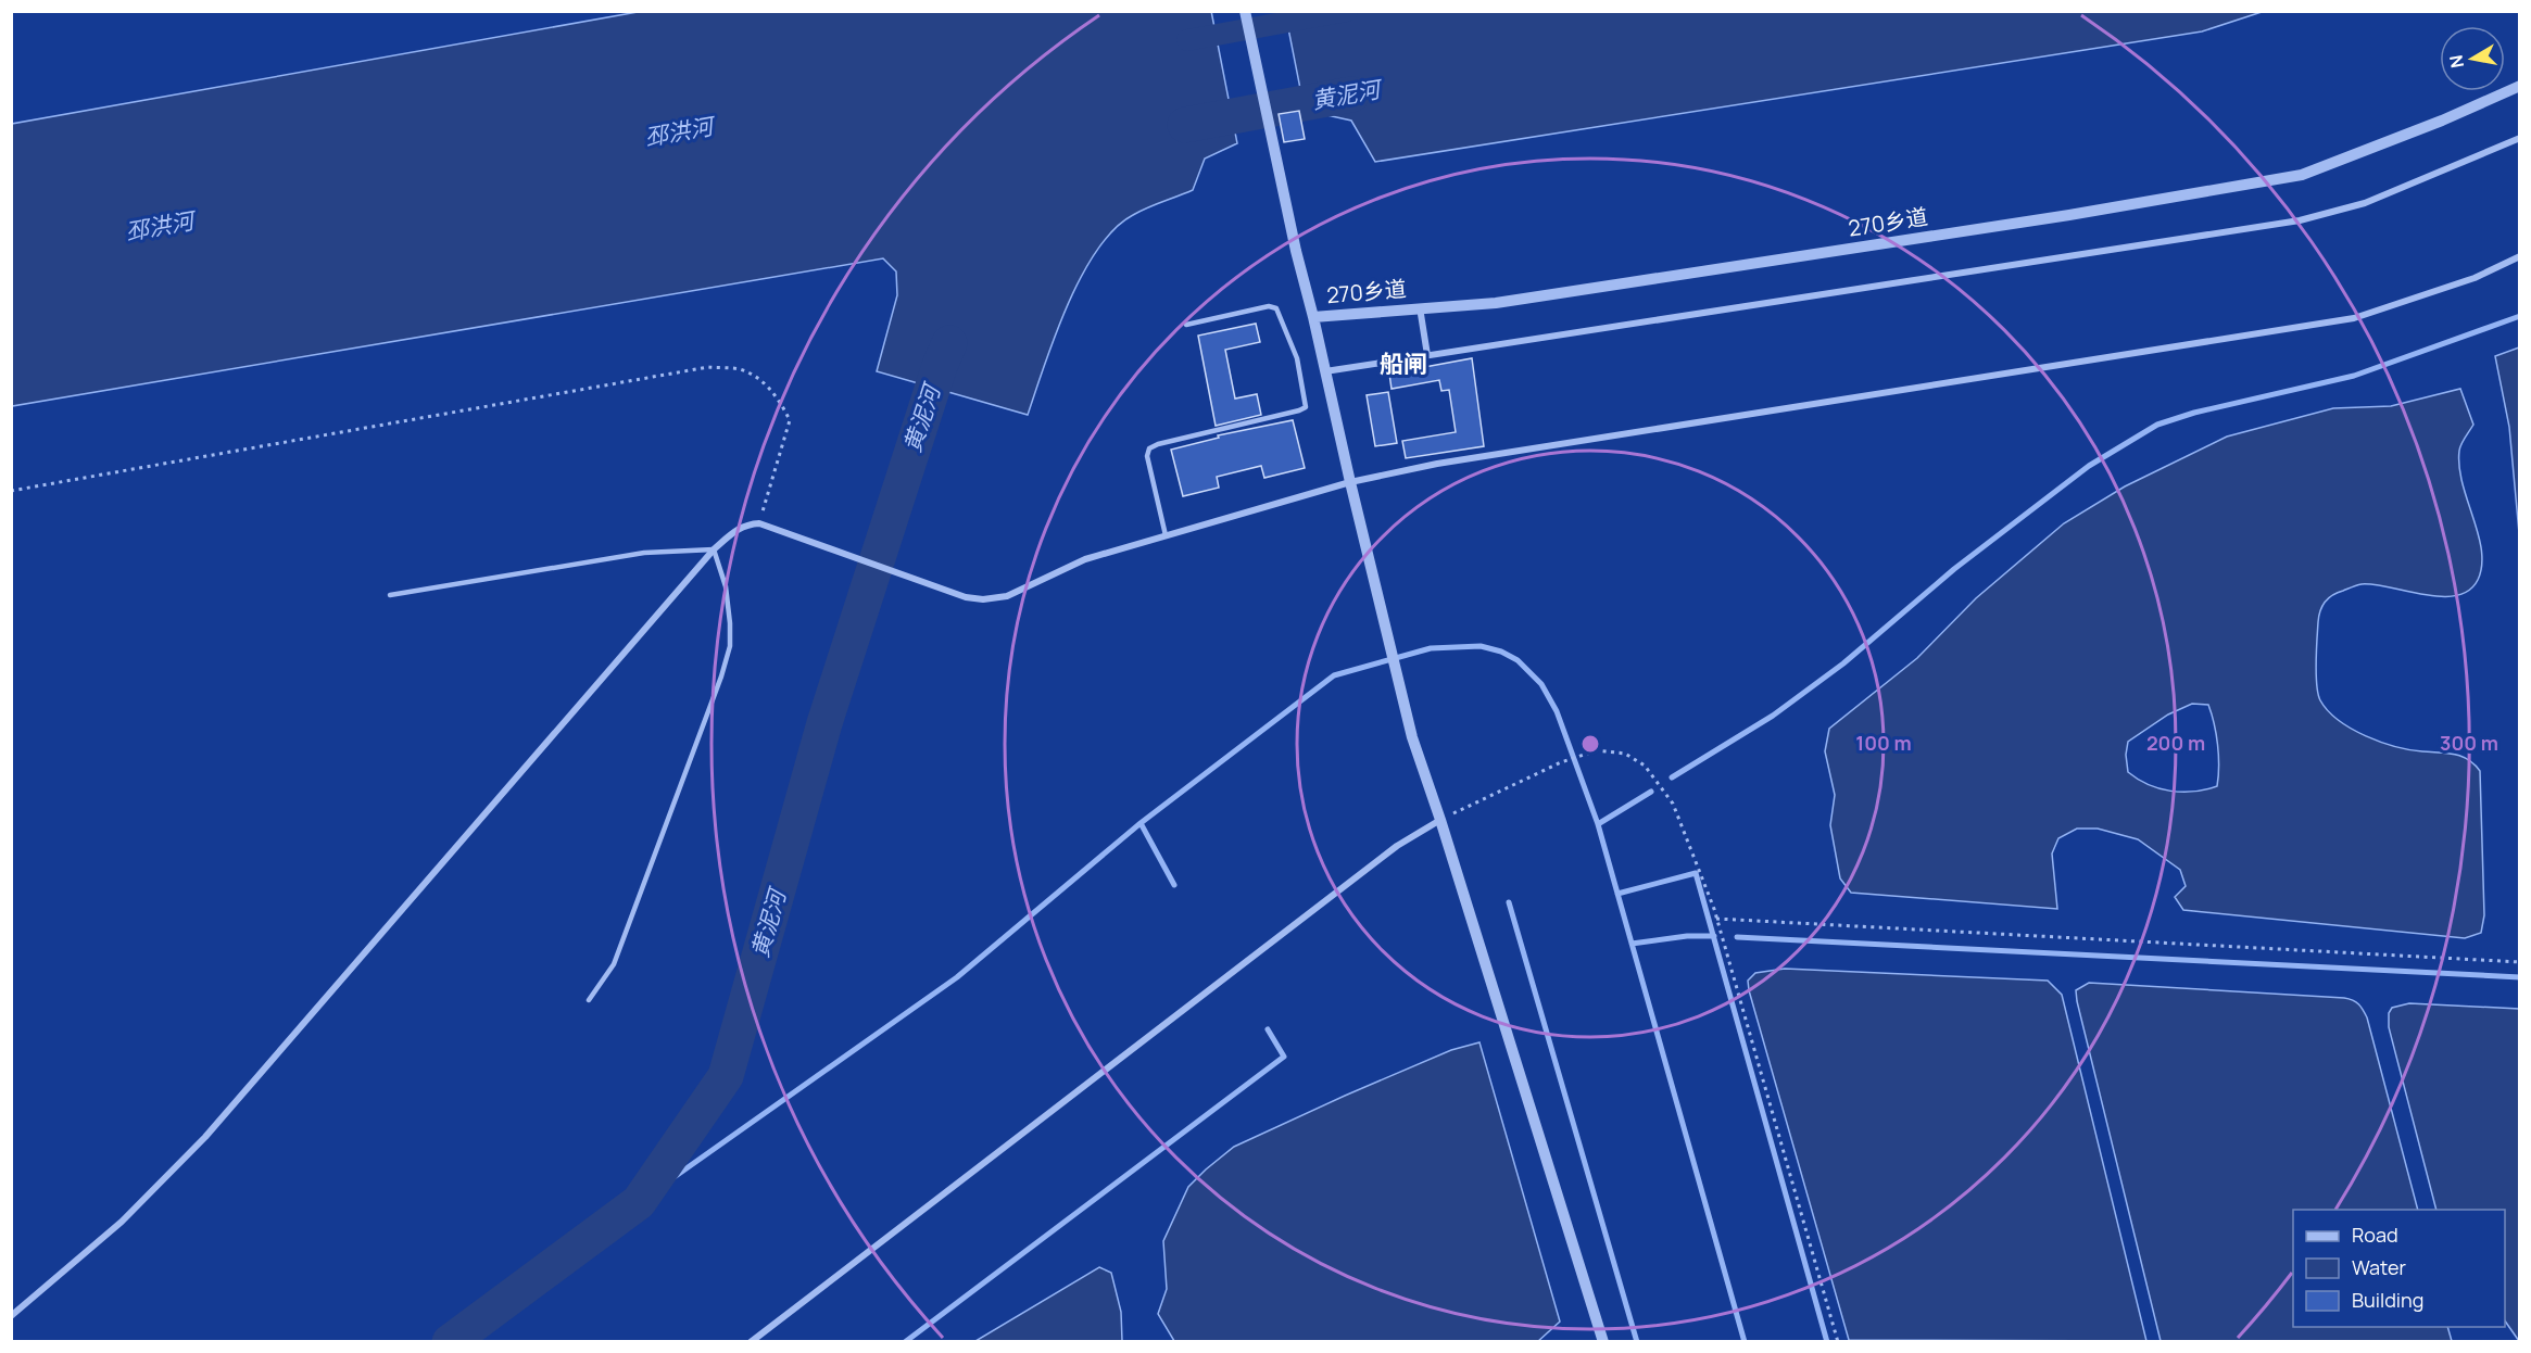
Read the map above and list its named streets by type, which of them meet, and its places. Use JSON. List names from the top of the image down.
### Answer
{
  "streets": {
    "street": ["270乡道"]
  },
  "districts": ["船闸"],
  "water": ["黄泥河", "邳洪河"],
  "legend": ["Road", "Water", "Building"],
  "north": "left",
  "rings": ["100 m", "200 m", "300 m"]
}
